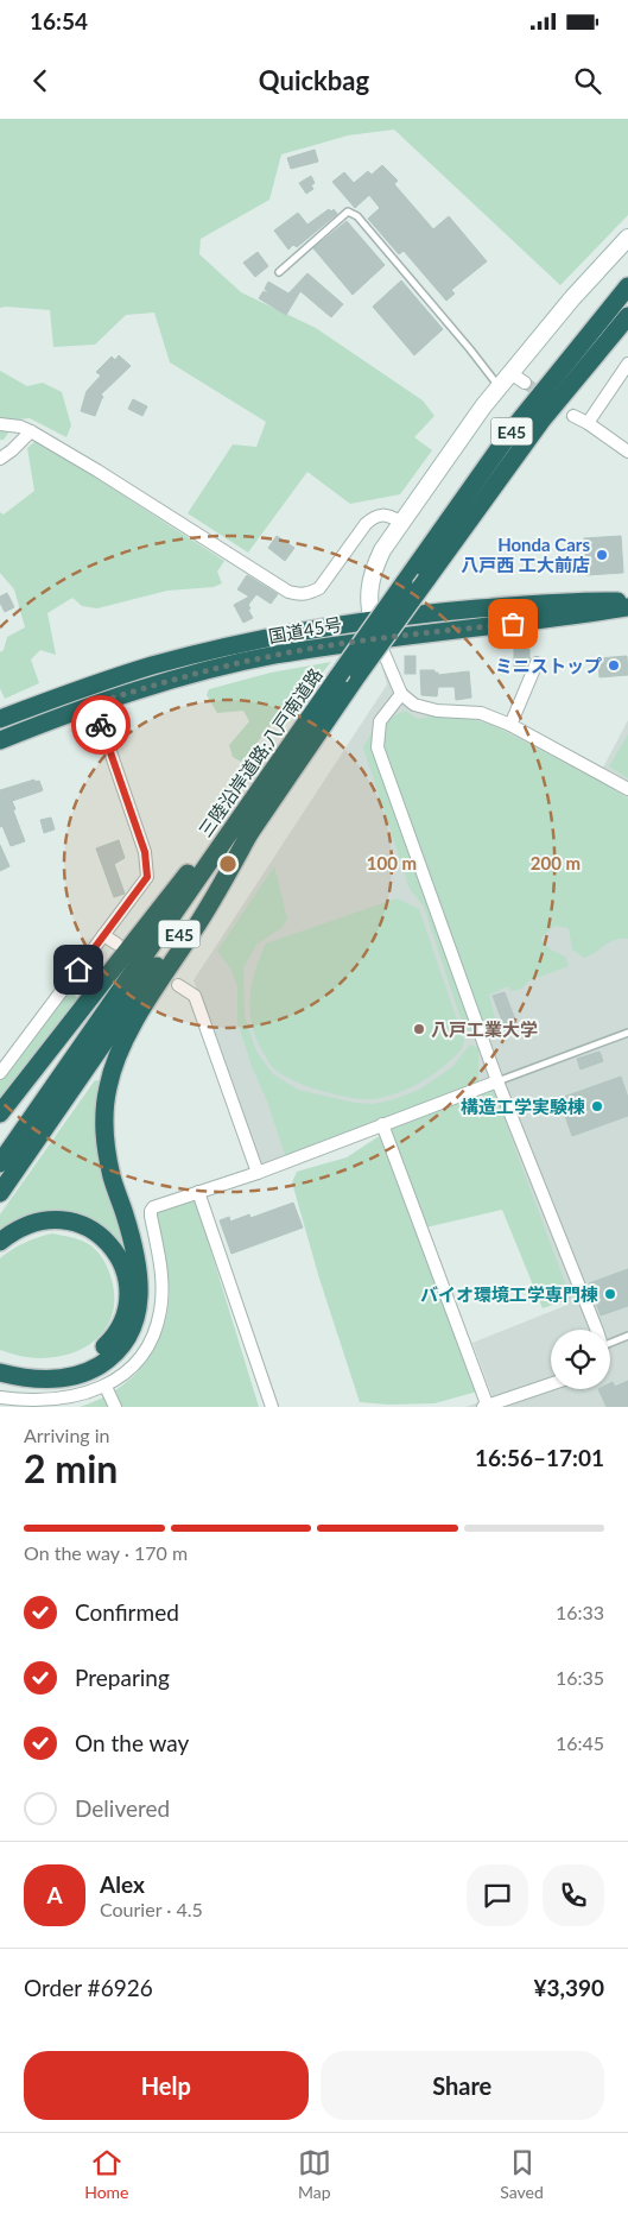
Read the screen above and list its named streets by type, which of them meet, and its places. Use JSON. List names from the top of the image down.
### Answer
{
  "streets": {
    "highway": ["E45", "国道45号", "三陸沿岸道路;八戸南道路"]
  },
  "places": [
    "Honda Cars 八戸西 工大前店",
    "ミニストップ",
    "八戸工業大学",
    "構造工学実験棟",
    "バイオ環境工学専門棟"
  ],
  "page": {
    "status": "16:54",
    "header": "Quickbag",
    "heading": ["2 min", "Arriving in", "16:56–17:01"],
    "panel": [
      "Alex",
      "Courier · 4.5",
      "Order #6926",
      "¥3,390"
    ],
    "bar": "On the way · 170 m",
    "list": [
      ["Confirmed", "16:33"],
      ["Preparing", "16:35"],
      ["On the way", "16:45"],
      "Delivered"
    ],
    "round": "A",
    "buttons": ["Help", "Share"],
    "tabs": ["Home", "Map", "Saved"]
  },
  "rings": ["100 m", "200 m"]
}
